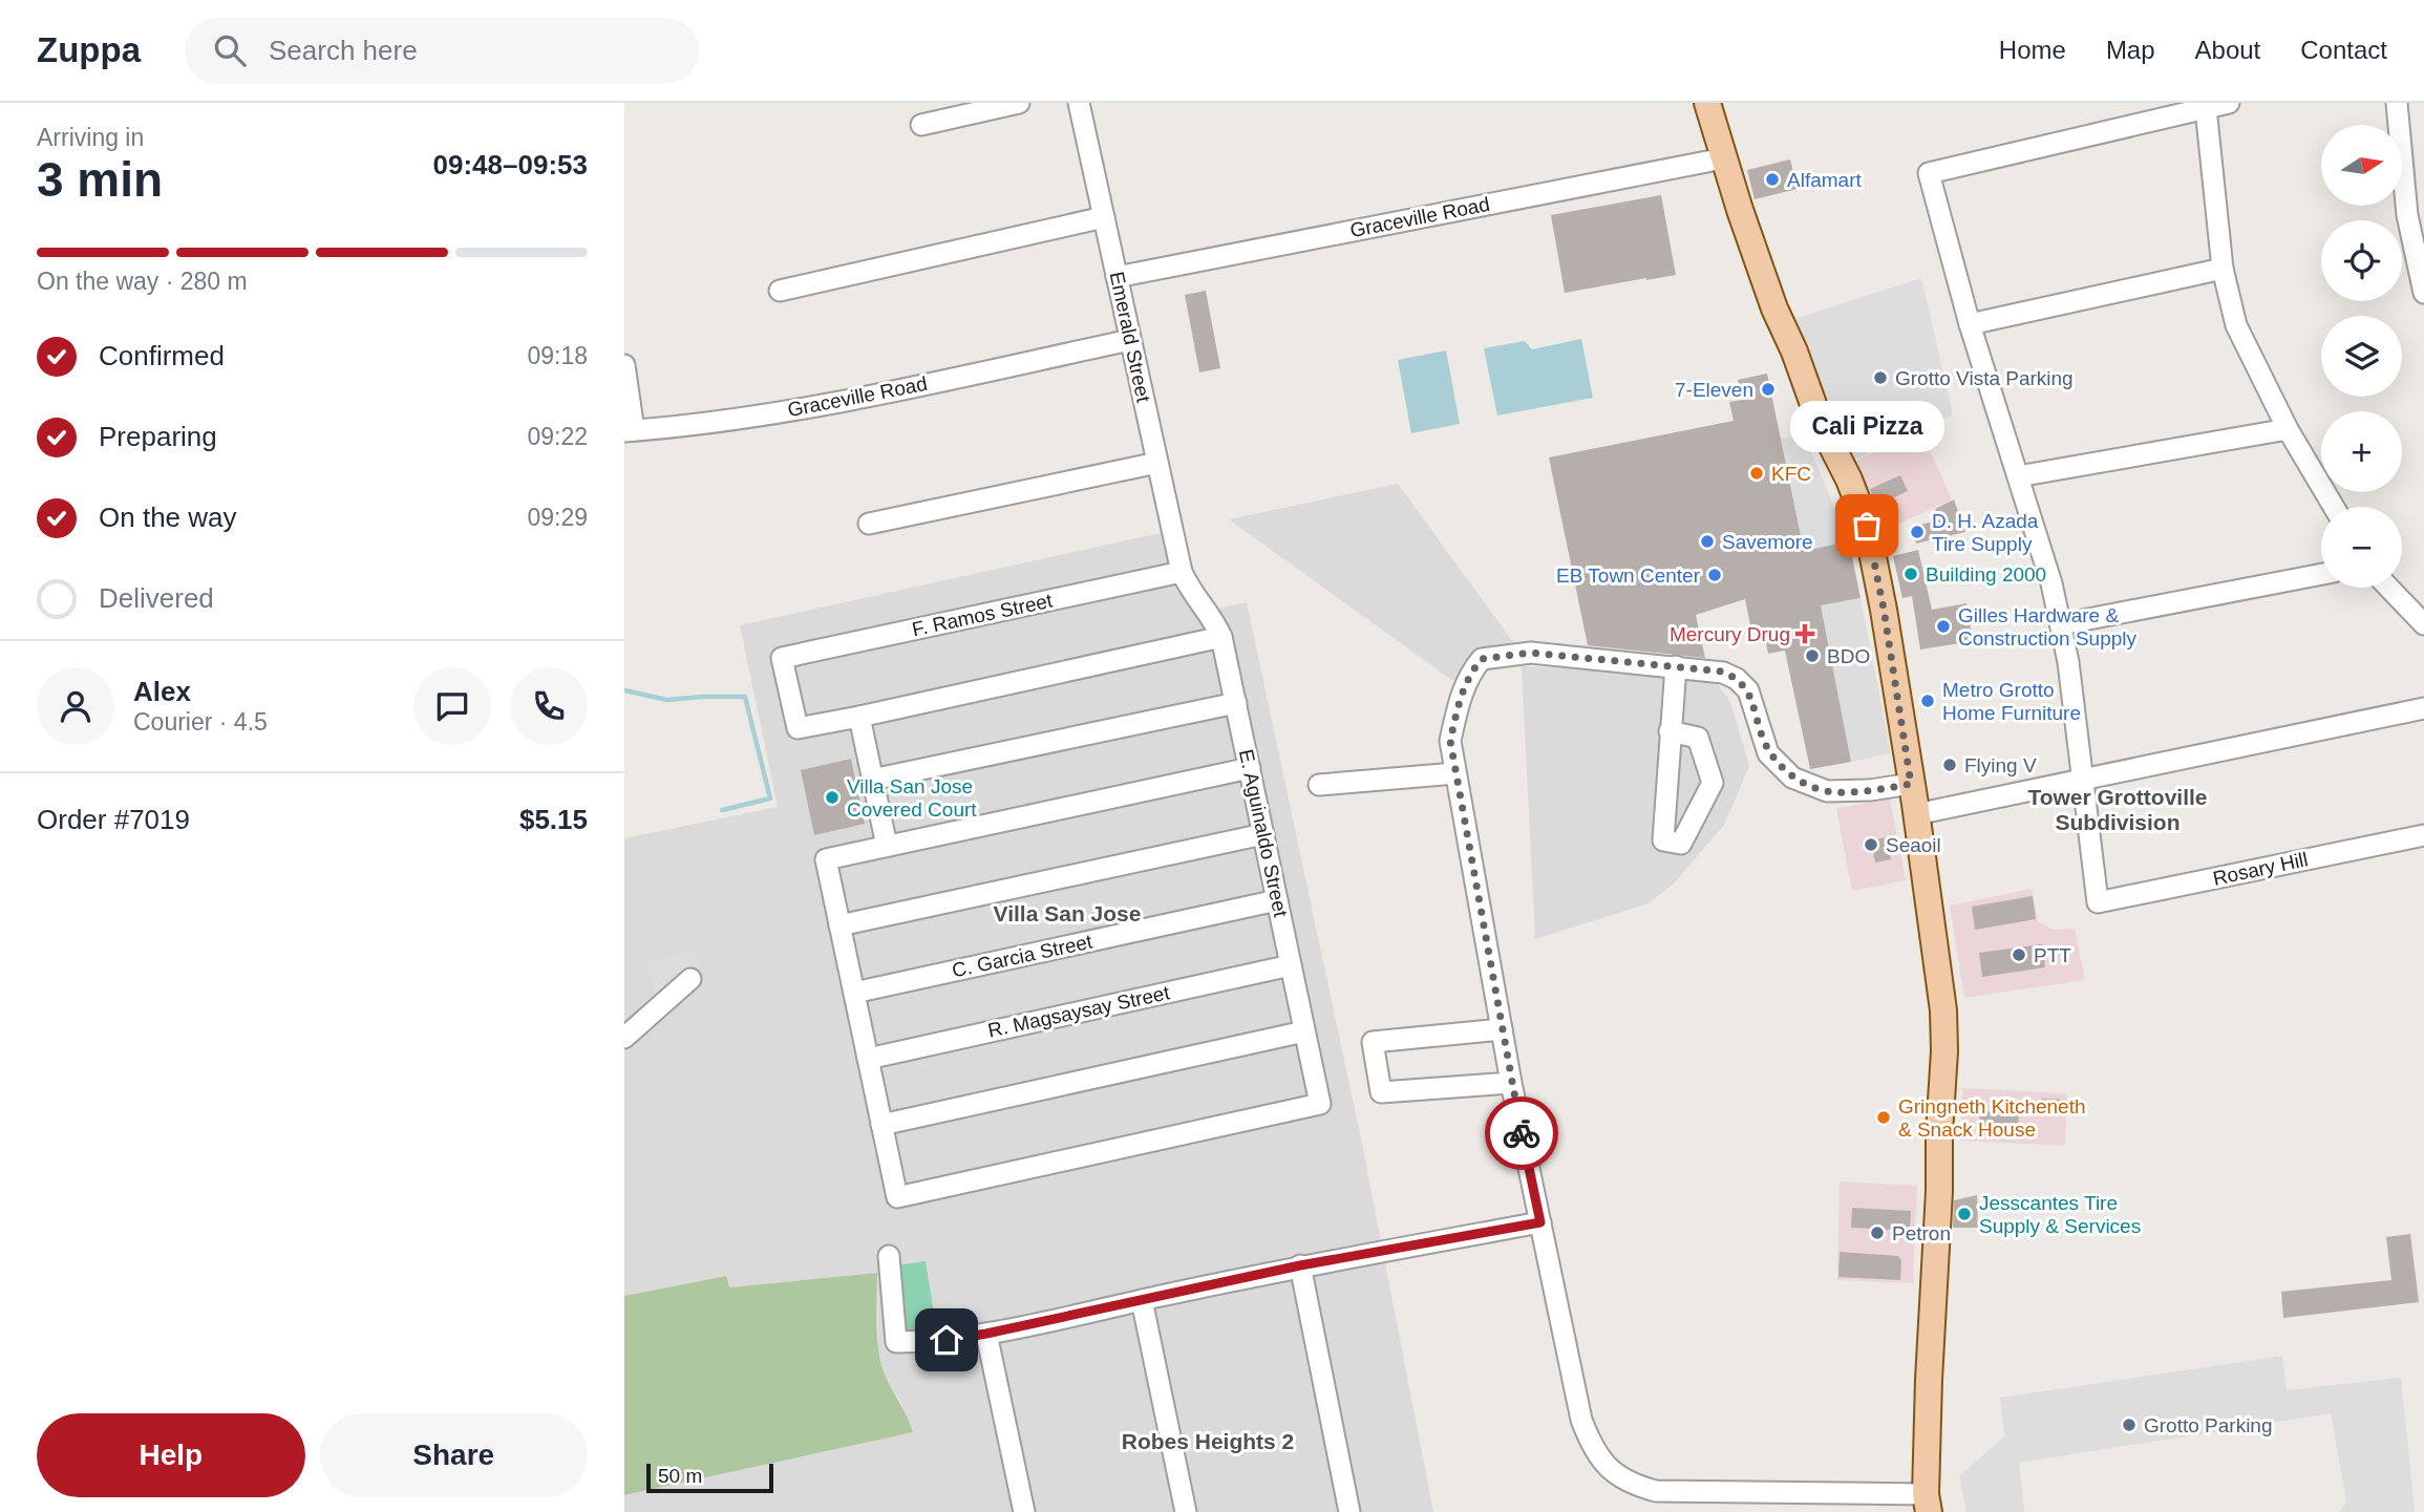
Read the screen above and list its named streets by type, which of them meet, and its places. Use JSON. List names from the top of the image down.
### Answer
{
  "streets": {
    "street": [
      "Graceville Road",
      "Emerald Street",
      "F. Ramos Street",
      "E. Aguinaldo Street",
      "Rosary Hill",
      "C. Garcia Street",
      "R. Magsaysay Street"
    ]
  },
  "crossings": [
    ["Graceville Road", "Emerald Street"],
    ["Emerald Street", "F. Ramos Street"],
    ["Emerald Street", "E. Aguinaldo Street"],
    ["F. Ramos Street", "E. Aguinaldo Street"],
    ["E. Aguinaldo Street", "C. Garcia Street"],
    ["E. Aguinaldo Street", "R. Magsaysay Street"]
  ],
  "districts": ["Tower Grottoville Subdivision", "Villa San Jose", "Robes Heights 2"],
  "places": {
    "other": [
      "Alfamart",
      "Grotto Vista Parking",
      "7-Eleven",
      "KFC",
      "Cali Pizza",
      "D. H. Azada Tire Supply",
      "Savemore",
      "Building 2000",
      "EB Town Center",
      "Gilles Hardware & Construction Supply",
      "BDO",
      "Metro Grotto Home Furniture",
      "Flying V",
      "Villa San Jose Covered Court",
      "Seaoil",
      "PTT",
      "Gringneth Kitcheneth & Snack House",
      "Jesscantes Tire Supply & Services",
      "Petron",
      "Grotto Parking"
    ],
    "health": ["Mercury Drug"]
  },
  "scale_bar": "50 m",
  "north": "right",
  "page": {
    "header": "Zuppa",
    "search": "Search here",
    "nav": [
      "Home",
      "Map",
      "About",
      "Contact"
    ],
    "heading": ["3 min", "Arriving in", "09:48–09:53"],
    "panel": [
      "Alex",
      "Courier · 4.5",
      "Order #7019",
      "$5.15"
    ],
    "map_buttons": ["+", "−"],
    "bar": "On the way · 280 m",
    "list": [
      ["Confirmed", "09:18"],
      ["Preparing", "09:22"],
      ["On the way", "09:29"],
      "Delivered"
    ],
    "bubble": "Cali Pizza",
    "buttons": ["Help", "Share"],
    "scale": "50 m"
  }
}
